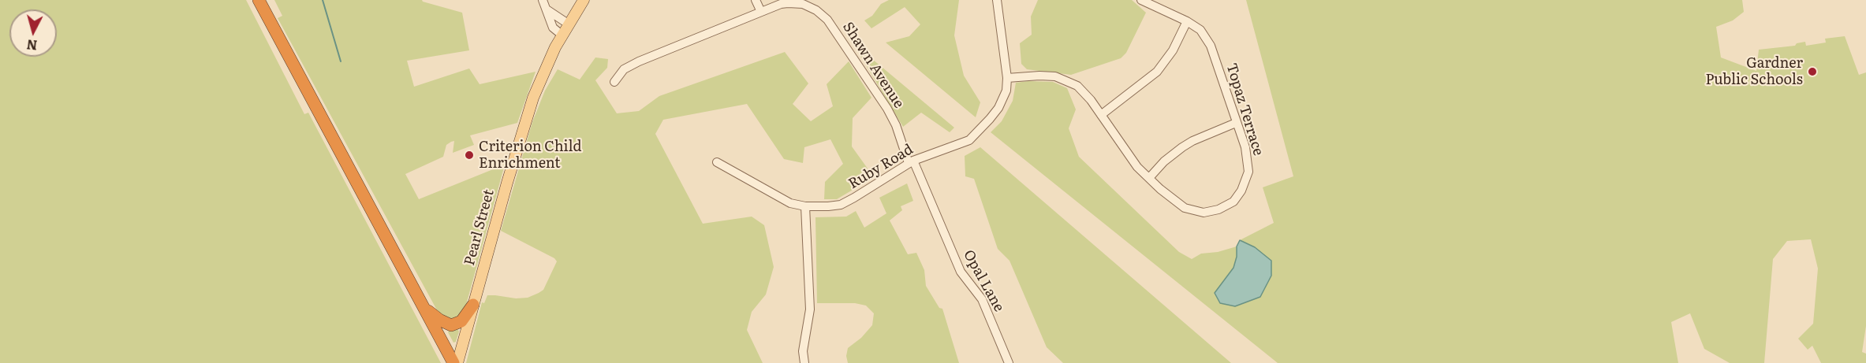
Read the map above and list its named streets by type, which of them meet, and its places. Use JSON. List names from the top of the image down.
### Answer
{
  "streets": {
    "main road": ["Pearl Street"],
    "street": [
      "Shawn Avenue",
      "Topaz Terrace",
      "Ruby Road",
      "Opal Lane"
    ]
  },
  "crossings": [
    ["Shawn Avenue", "Ruby Road"],
    ["Shawn Avenue", "Opal Lane"],
    ["Topaz Terrace", "Ruby Road"],
    ["Ruby Road", "Opal Lane"]
  ],
  "places": ["Gardner Public Schools", "Criterion Child Enrichment"],
  "north": "bottom"
}
